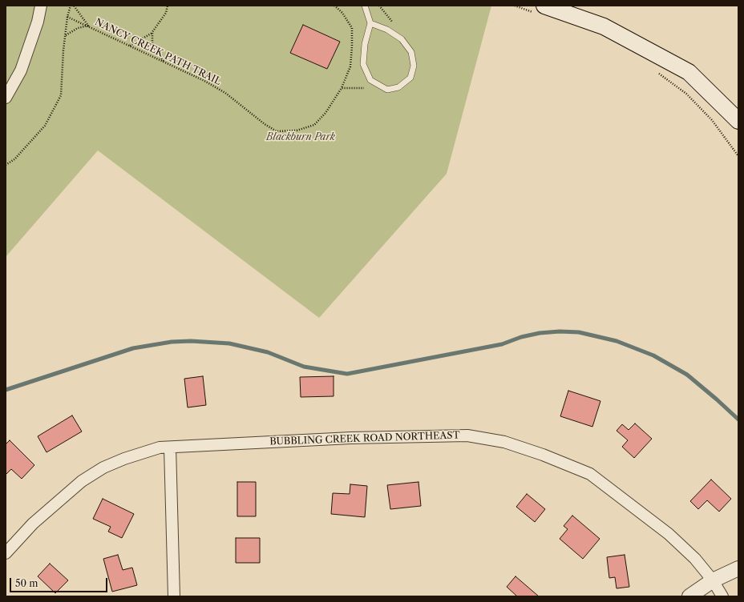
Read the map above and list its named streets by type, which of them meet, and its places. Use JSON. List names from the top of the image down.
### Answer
{
  "streets": {
    "street": ["BUBBLING CREEK ROAD NORTHEAST"],
    "path": ["NANCY CREEK PATH TRAIL"]
  },
  "parks": ["Blackburn Park"],
  "scale_bar": "50 m"
}
